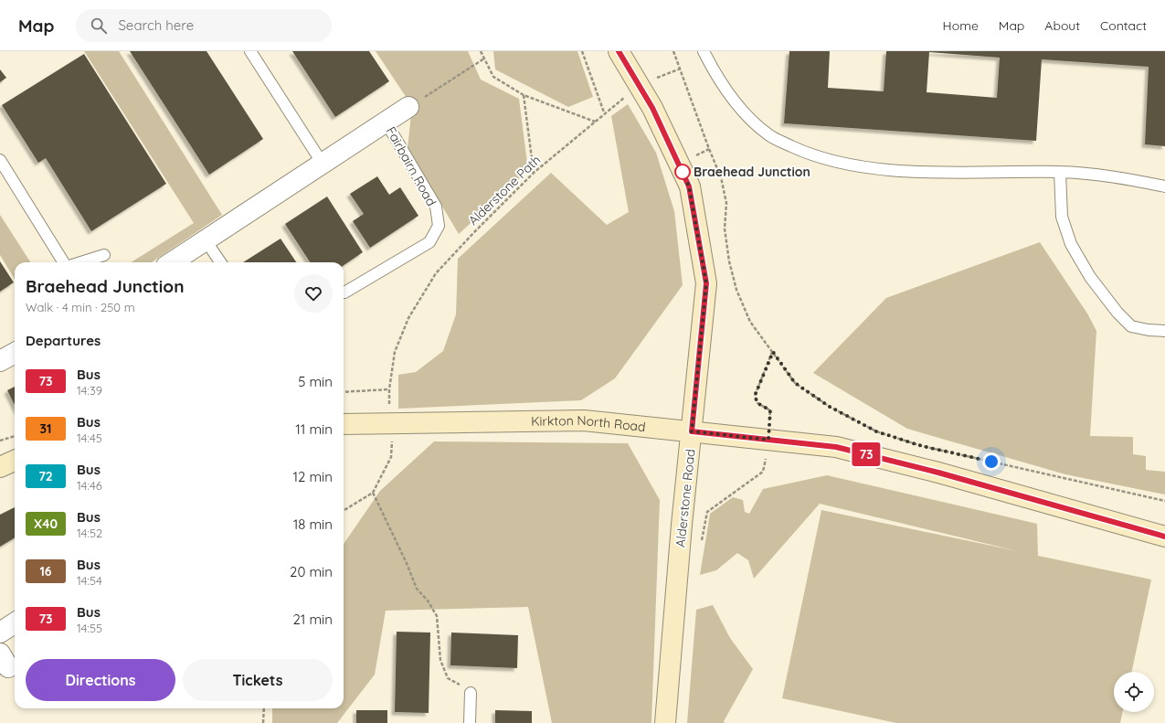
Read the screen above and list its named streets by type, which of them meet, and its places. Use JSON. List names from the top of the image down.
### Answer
{
  "streets": {
    "main road": ["Kirkton North Road", "Alderstone Road"],
    "street": ["Fairbairn Road"],
    "path": ["Alderstone Path"]
  },
  "crossings": [
    ["Kirkton North Road", "Alderstone Road"]
  ],
  "places": ["Braehead Junction"],
  "lines": ["bus line 73"],
  "page": {
    "header": "Map",
    "search": "Search here",
    "nav": [
      "Home",
      "Map",
      "About",
      "Contact"
    ],
    "on_map": "73",
    "heading": [
      ["Braehead Junction", "Walk · 4 min · 250 m"],
      "Departures"
    ],
    "list": [
      {
        "mark": "73",
        "name": "Bus",
        "note": "14:39",
        "value": "5 min"
      },
      {
        "mark": "31",
        "name": "Bus",
        "note": "14:45",
        "value": "11 min"
      },
      {
        "mark": "72",
        "name": "Bus",
        "note": "14:46",
        "value": "12 min"
      },
      {
        "mark": "X40",
        "name": "Bus",
        "note": "14:52",
        "value": "18 min"
      },
      {
        "mark": "16",
        "name": "Bus",
        "note": "14:54",
        "value": "20 min"
      },
      {
        "mark": "73",
        "name": "Bus",
        "note": "14:55",
        "value": "21 min"
      }
    ],
    "buttons": ["Directions", "Tickets"]
  }
}
